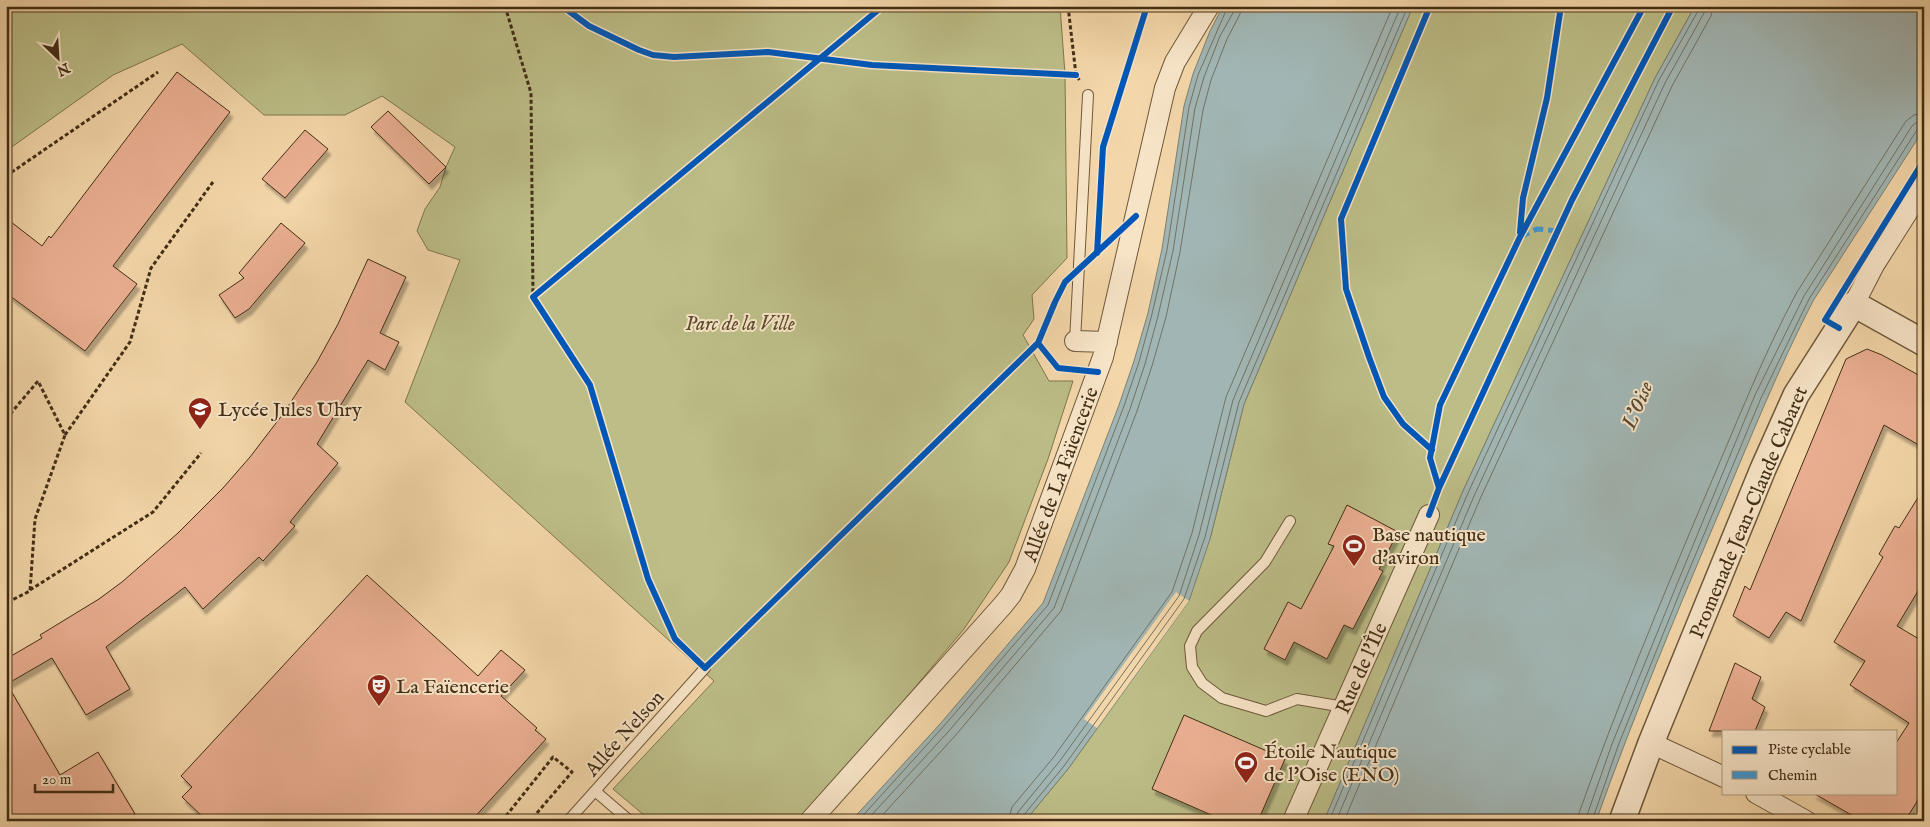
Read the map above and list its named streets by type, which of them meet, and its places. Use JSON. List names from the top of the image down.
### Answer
{
  "streets": {
    "street": ["Allée de La Faïencerie", "Promenade Jean-Claude Cabaret", "Rue de l'Île"],
    "lane": ["Allée Nelson"]
  },
  "water": ["L'Oise"],
  "parks": ["Parc de la Ville"],
  "places": {
    "school or university": ["Lycée Jules Uhry"],
    "sports": ["Base nautique d'aviron", "Étoile Nautique de l'Oise (ENO)"],
    "theatre": ["La Faïencerie"]
  },
  "legend": ["Piste cyclable", "Chemin"],
  "scale_bar": "20 m",
  "north": "bottom right"
}
